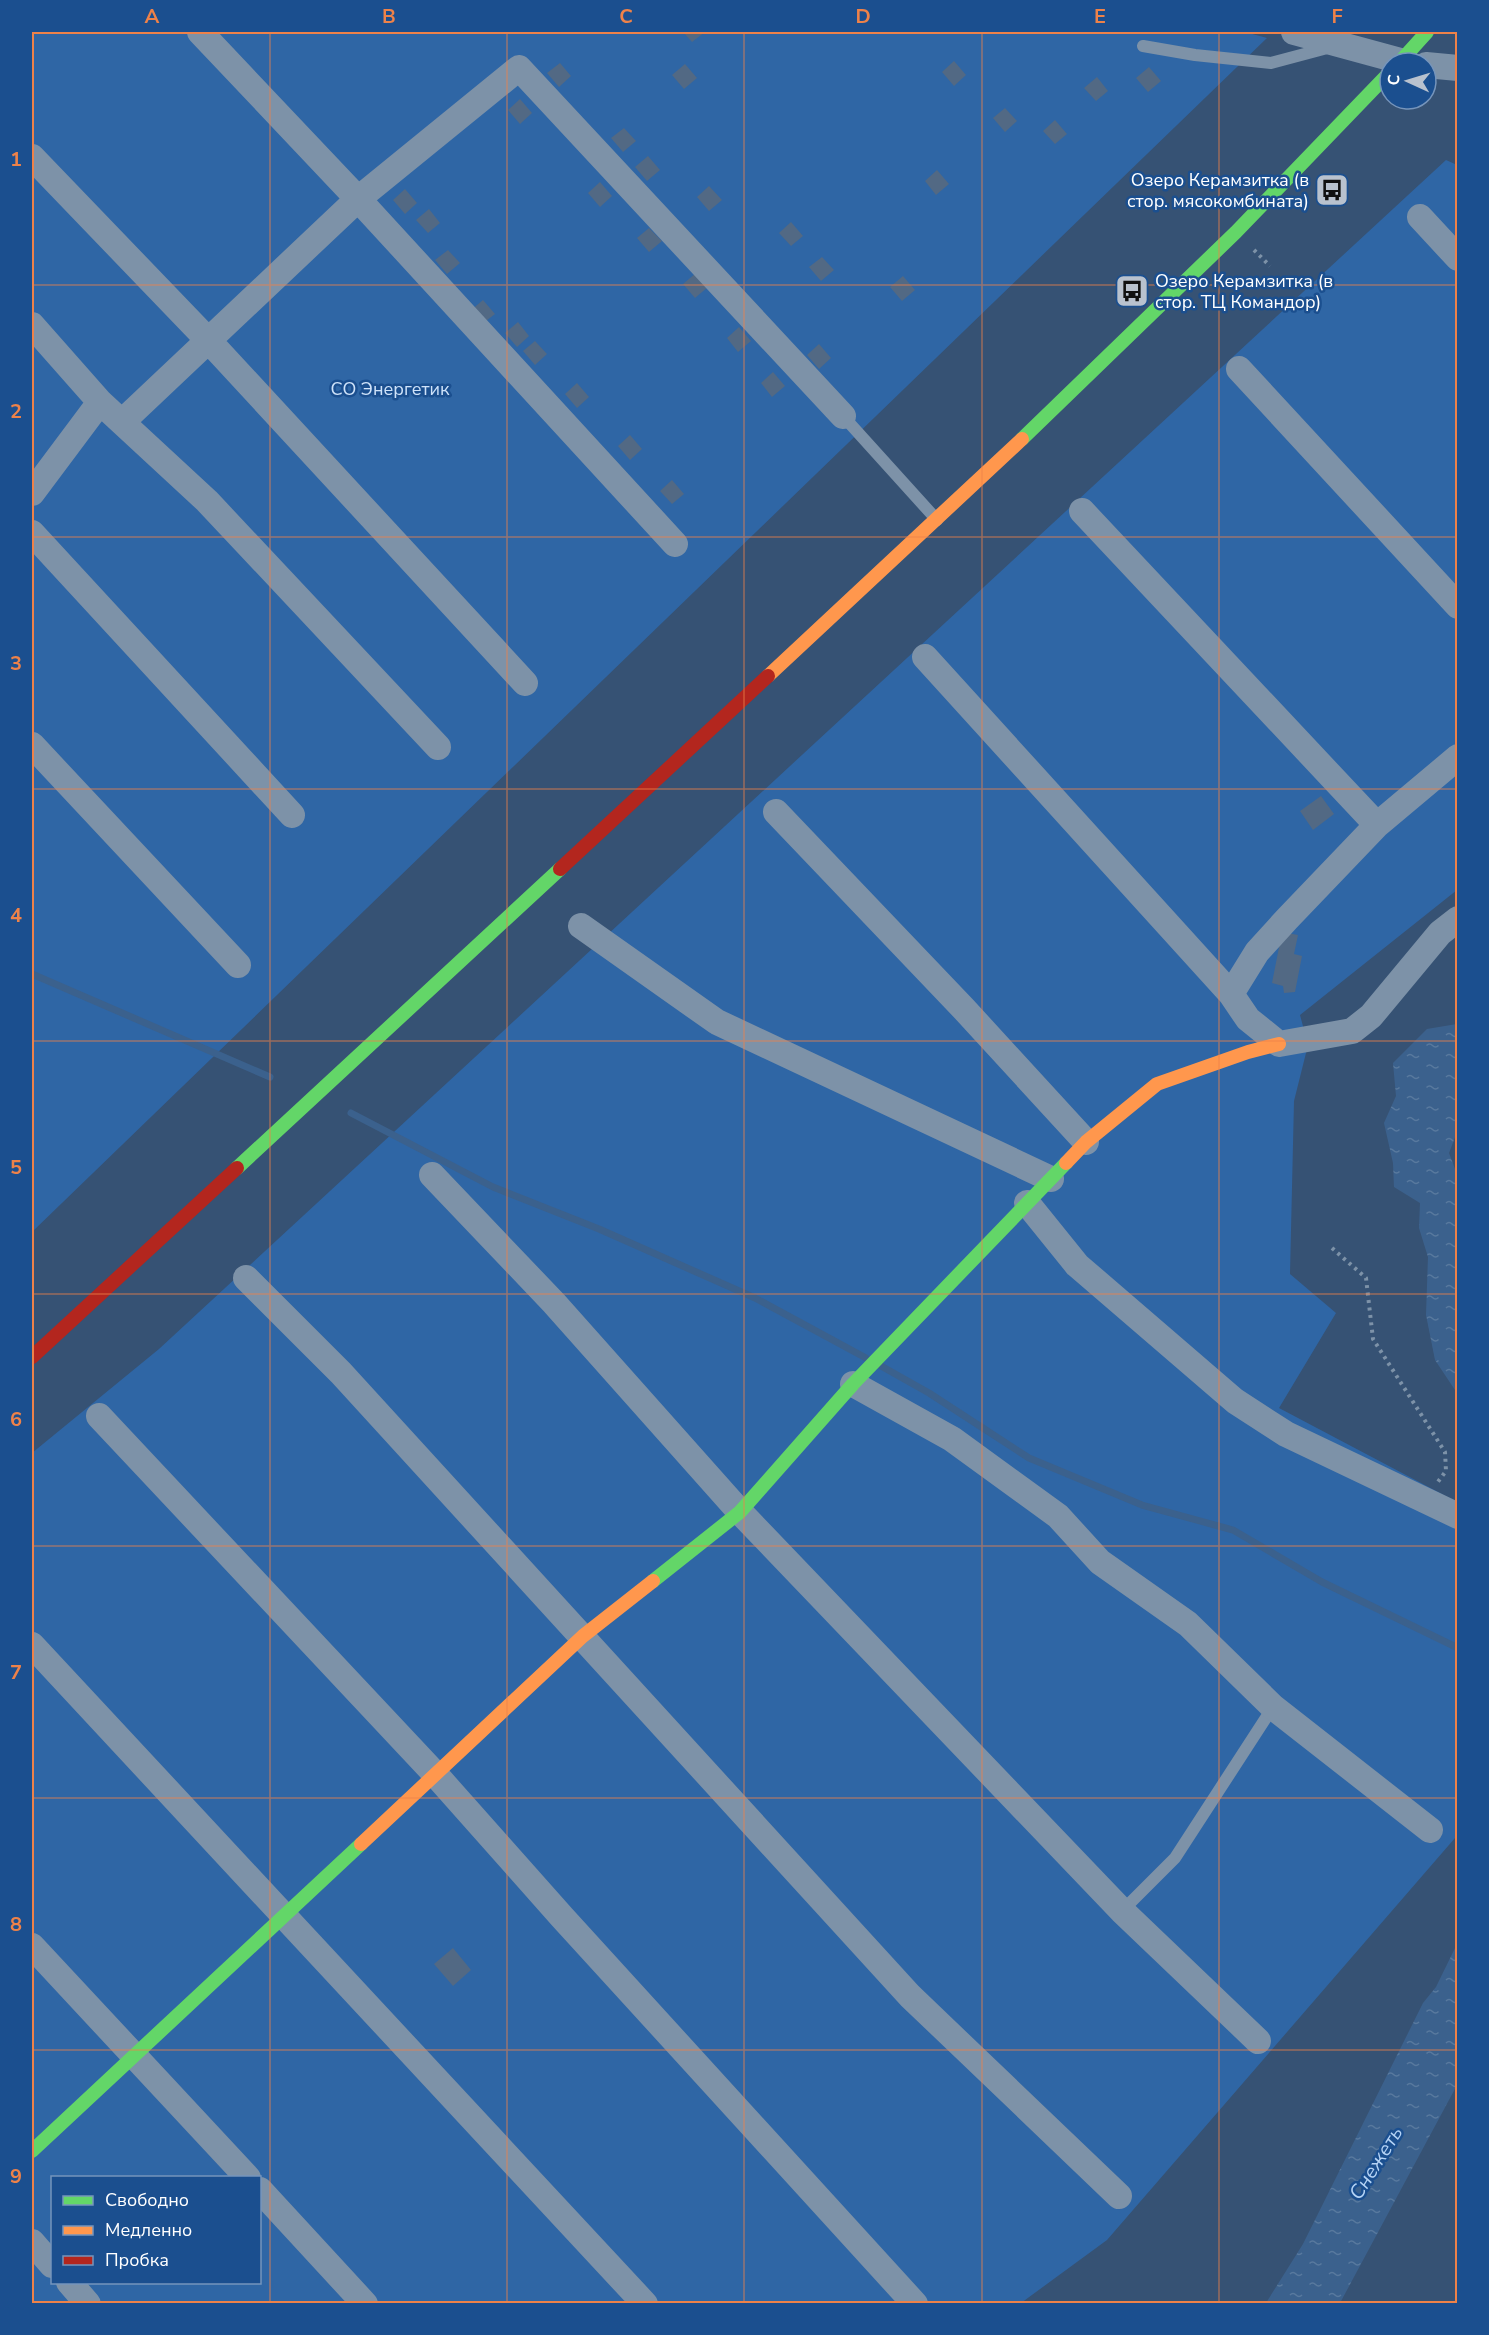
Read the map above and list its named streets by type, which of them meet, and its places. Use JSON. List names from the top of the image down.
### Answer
{
  "water": ["Снежеть"],
  "parks": ["СО Энергетик"],
  "places": {
    "bus stop": ["Озеро Керамзитка (в стор. мясокомбината)", "Озеро Керамзитка (в стор. ТЦ Командор)"]
  },
  "legend": ["Свободно", "Медленно", "Пробка"],
  "north": "left",
  "grid": {
    "columns": [
      "A",
      "B",
      "C",
      "D",
      "E",
      "F"
    ],
    "rows": [
      "1",
      "2",
      "3",
      "4",
      "5",
      "6",
      "7",
      "8",
      "9"
    ]
  }
}
